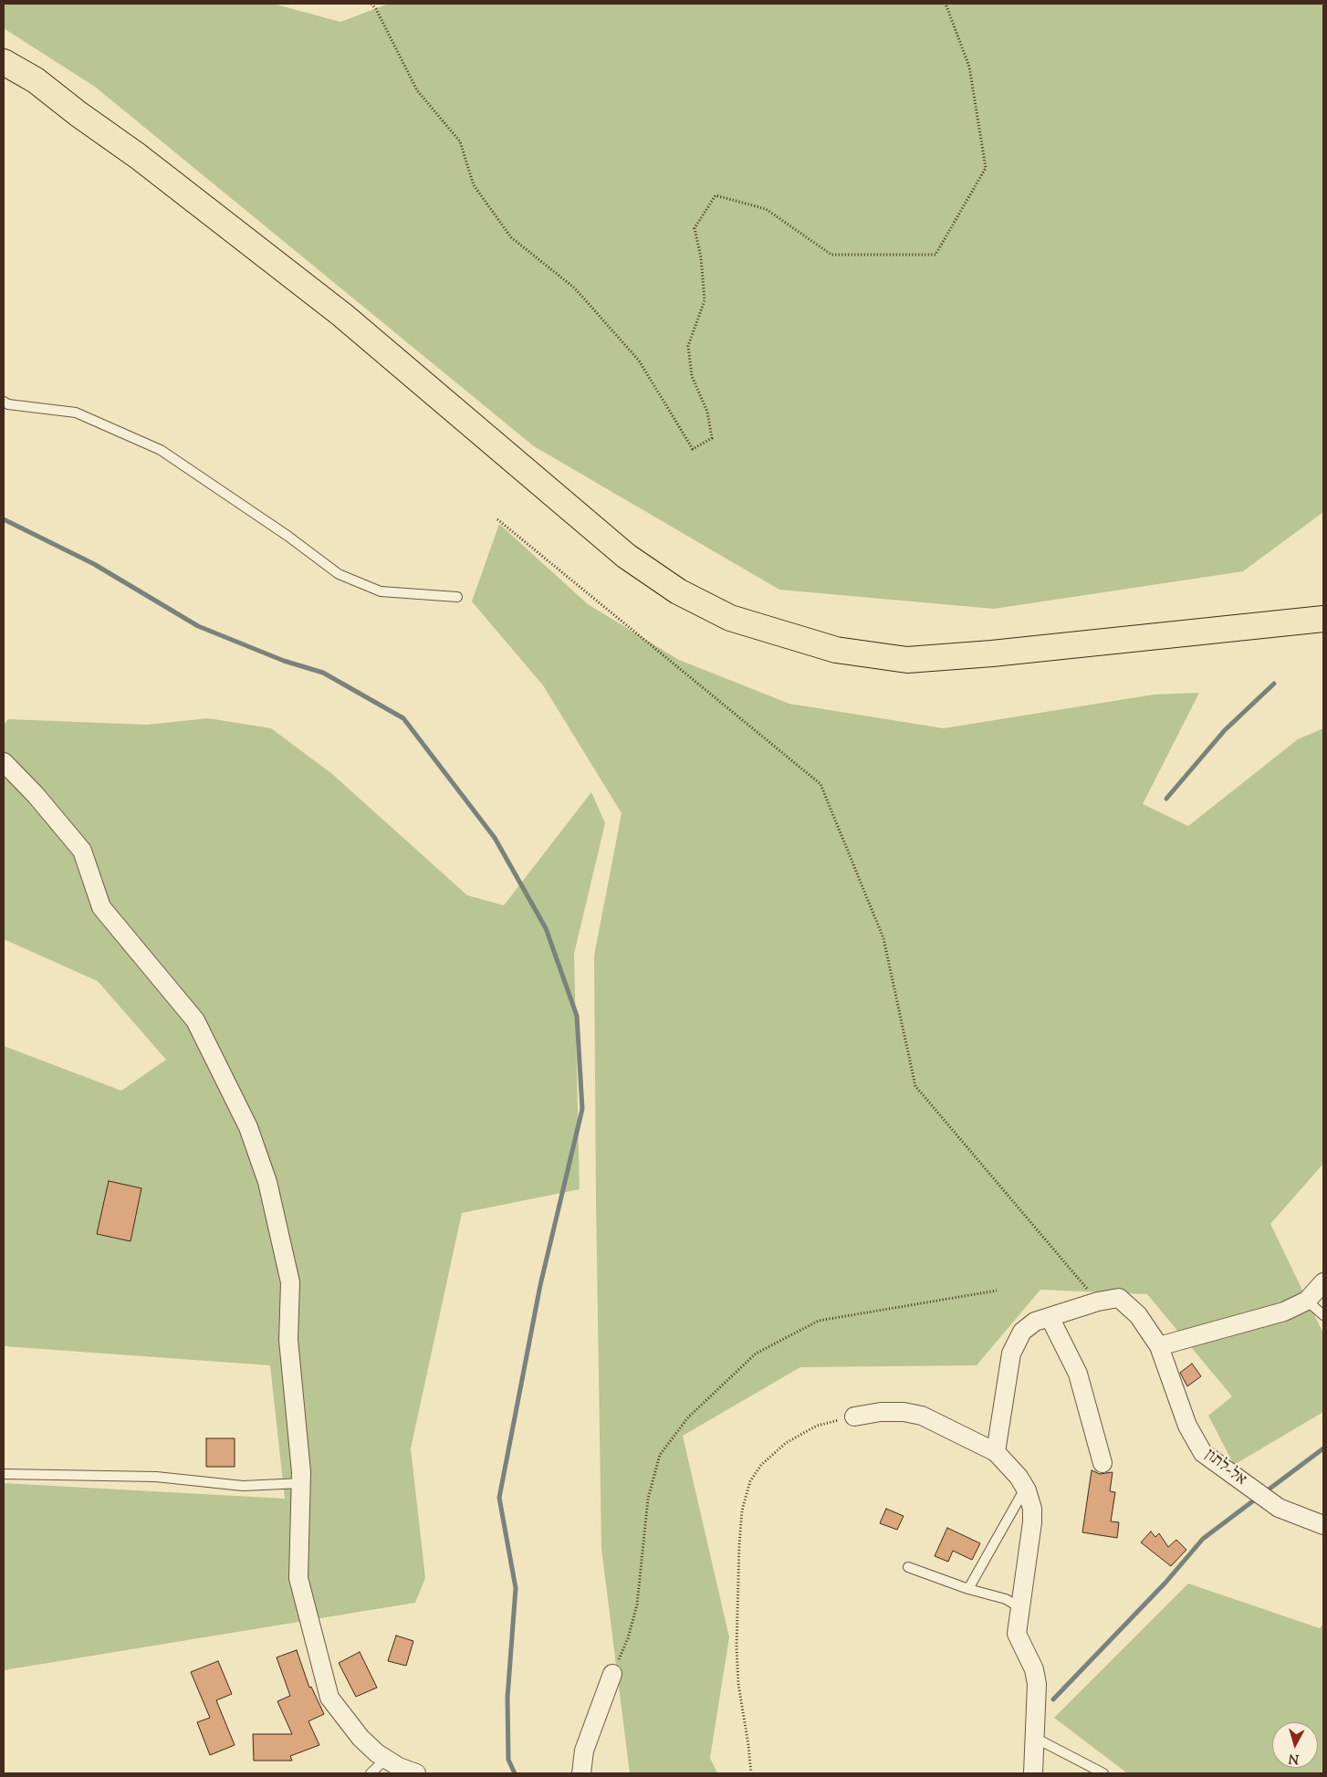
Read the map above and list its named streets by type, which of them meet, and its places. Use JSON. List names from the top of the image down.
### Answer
{
  "streets": {
    "street": ["אל-לתון"]
  },
  "north": "bottom"
}
